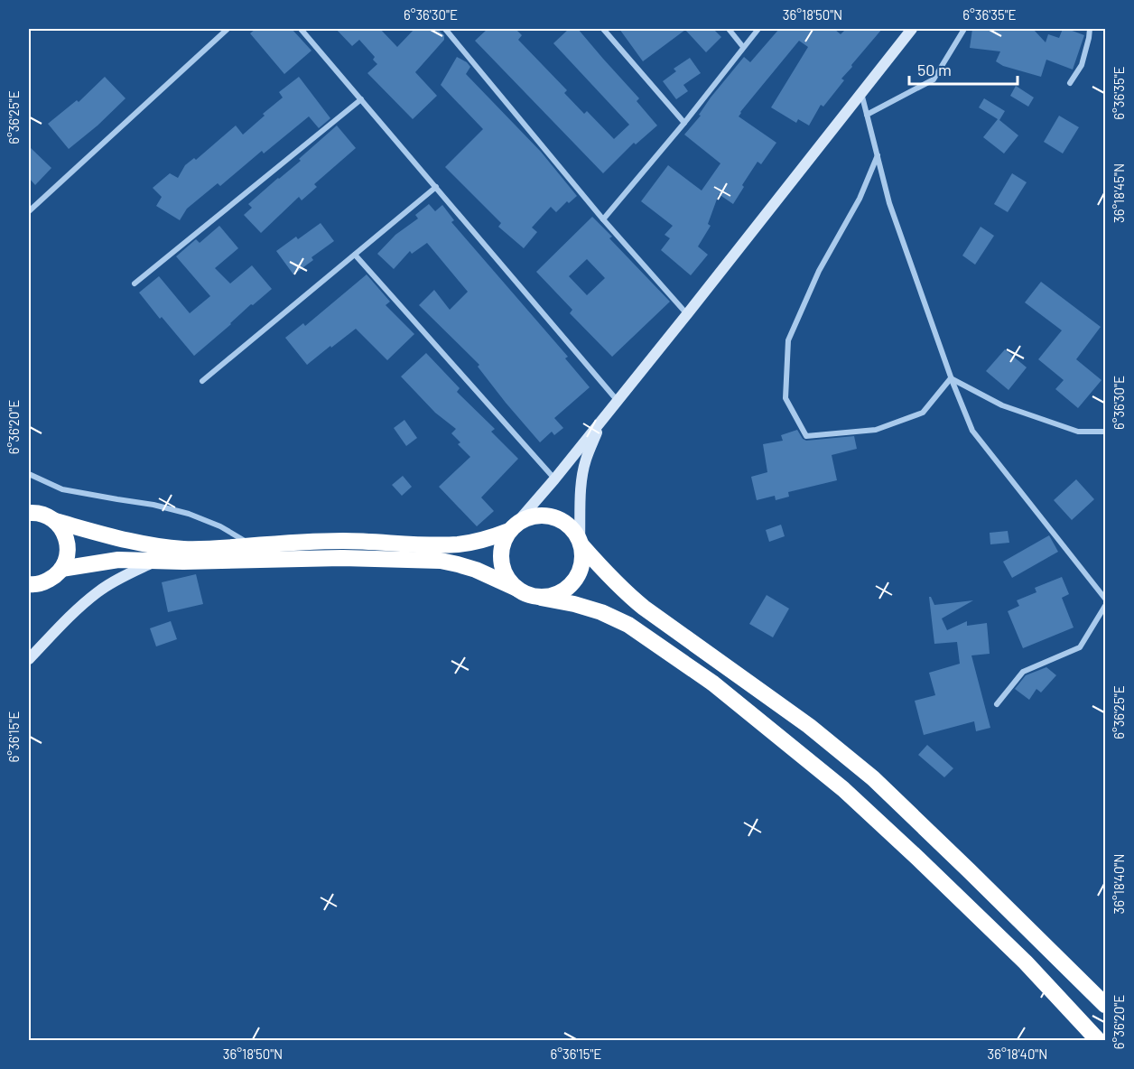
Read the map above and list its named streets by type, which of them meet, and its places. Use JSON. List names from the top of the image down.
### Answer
{
  "scale_bar": "50 m",
  "coordinates": [
    "6°36'30\"E",
    "36°18'50\"N",
    "6°36'35\"E",
    "6°36'25\"E",
    "36°18'45\"N",
    "6°36'20\"E",
    "6°36'15\"E",
    "36°18'40\"N"
  ]
}
